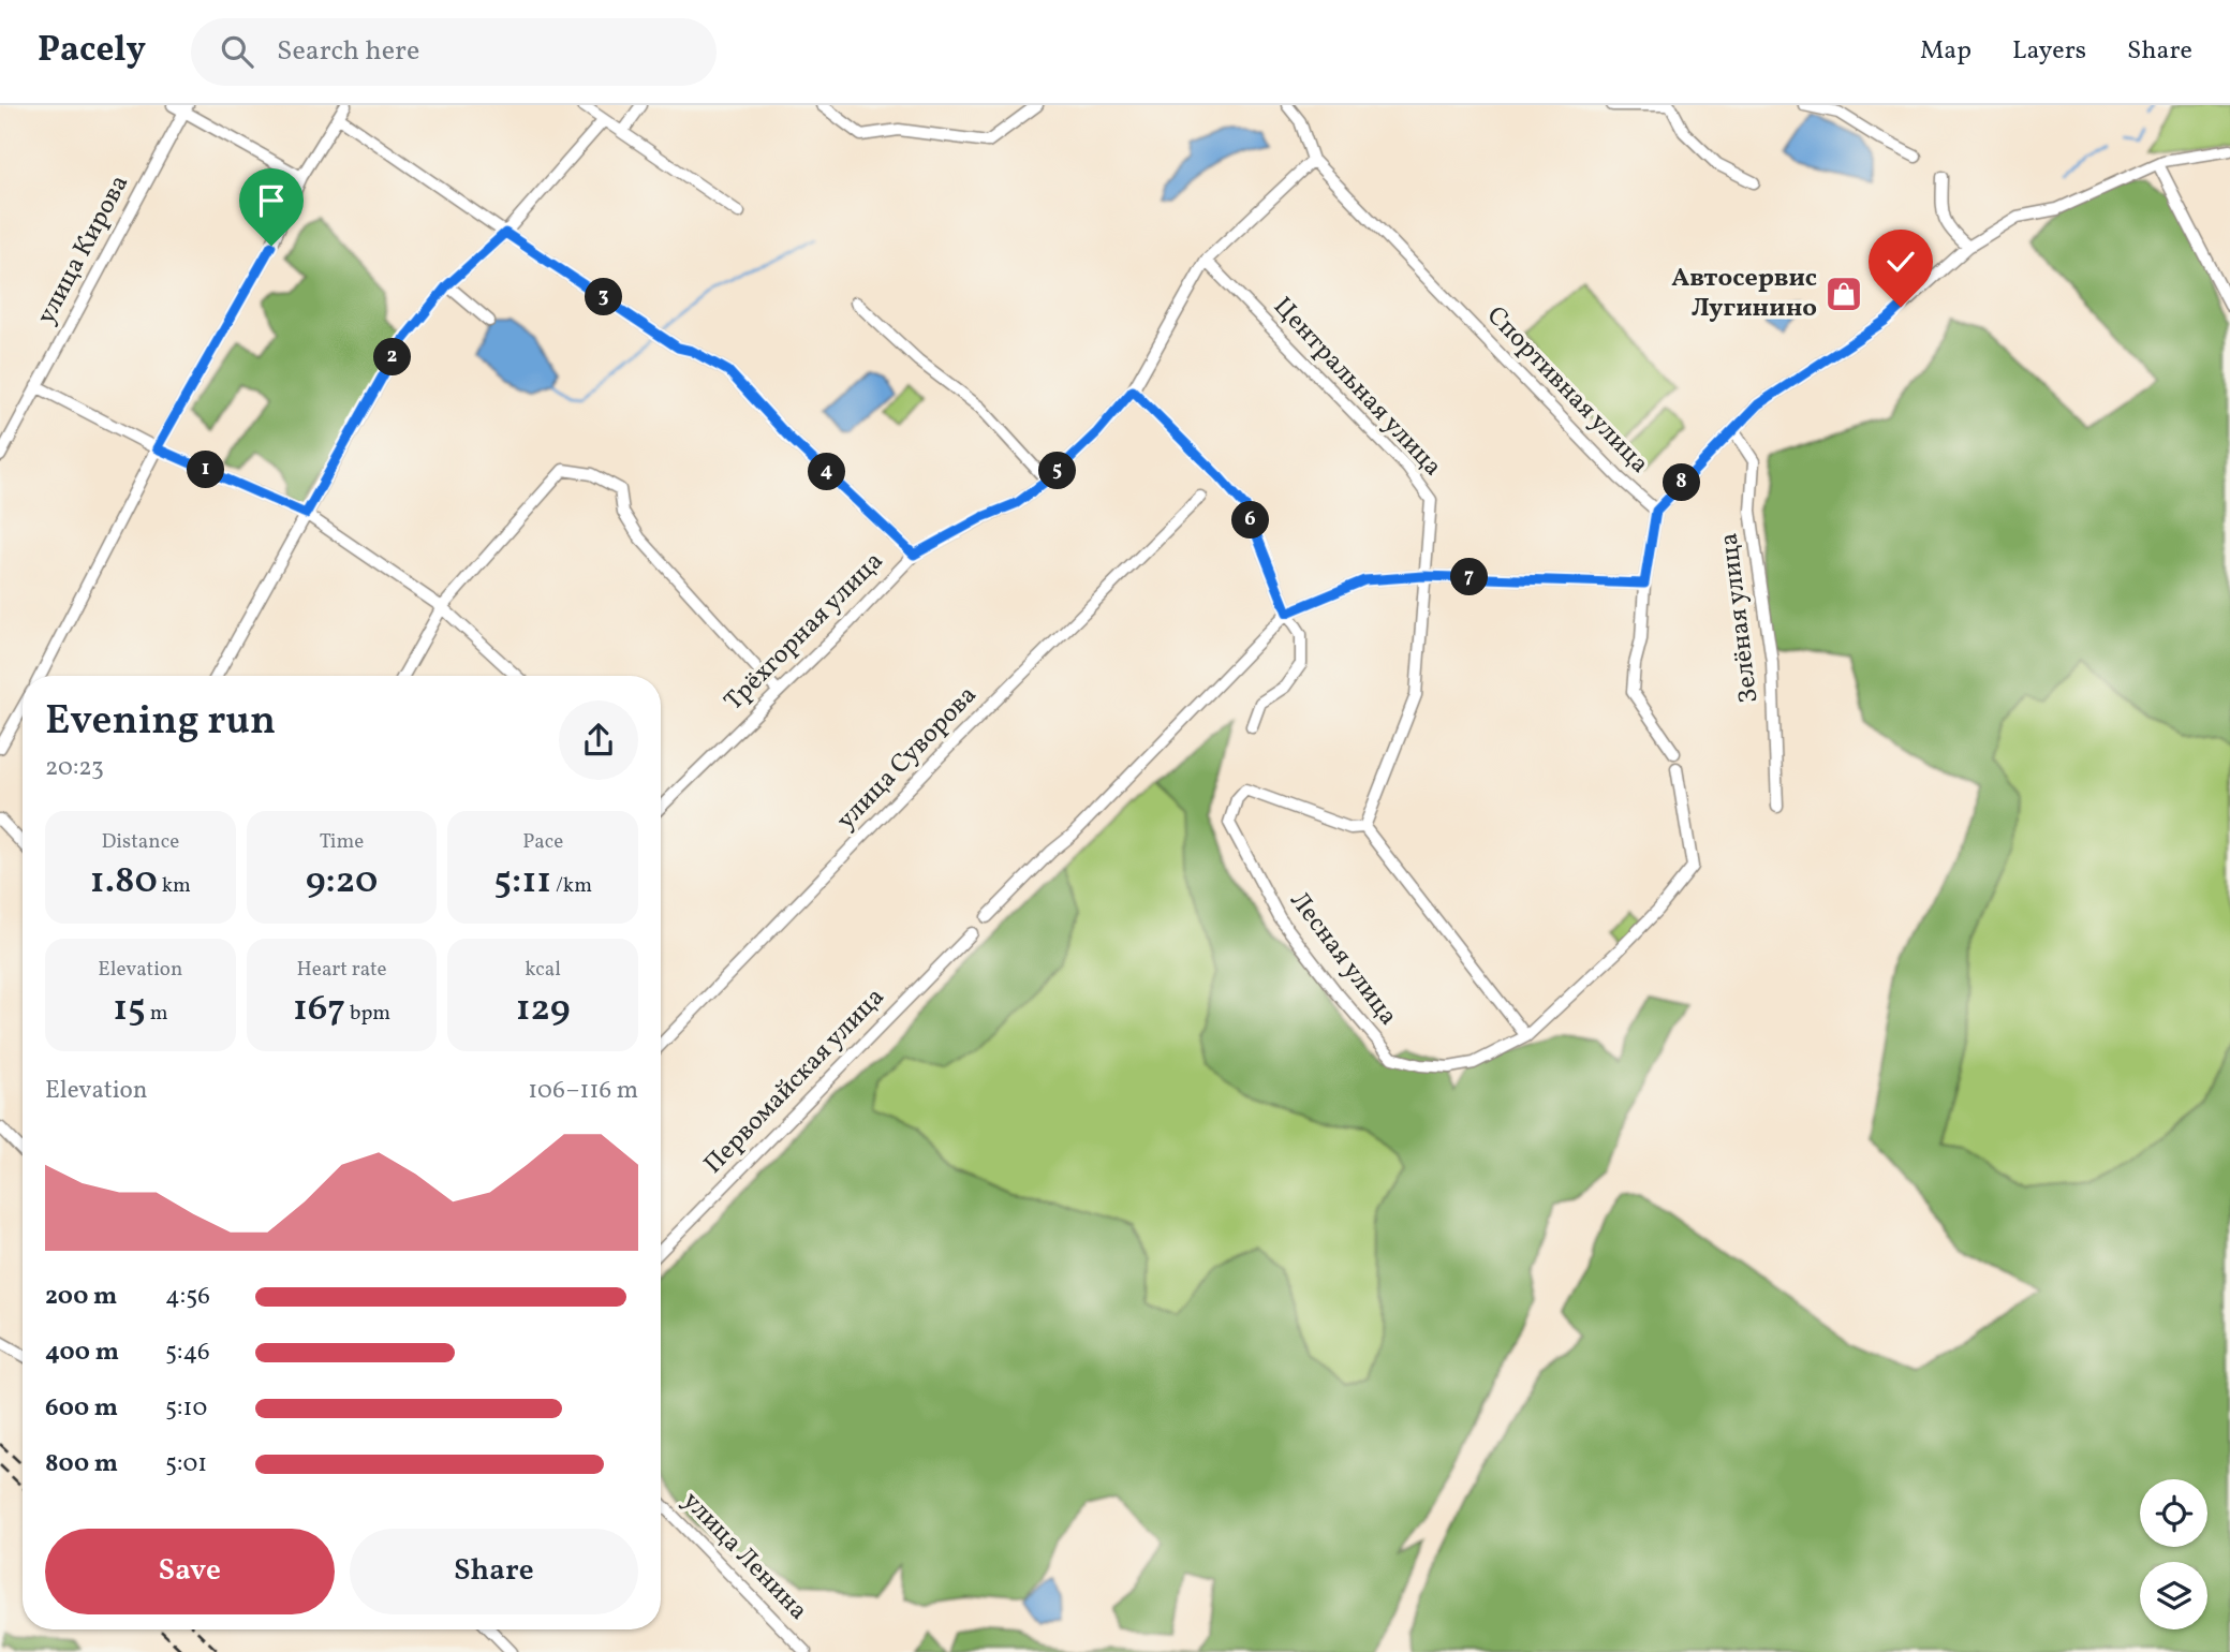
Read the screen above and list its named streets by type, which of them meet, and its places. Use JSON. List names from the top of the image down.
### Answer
{
  "streets": {
    "street": [
      "улица Кирова",
      "Центральная улица",
      "Спортивная улица",
      "Зелёная улица",
      "Трёхгорная улица",
      "улица Суворова",
      "Лесная улица",
      "Первомайская улица",
      "улица Ленина"
    ]
  },
  "crossings": [
    ["Центральная улица", "Трёхгорная улица"],
    ["Центральная улица", "Лесная улица"],
    ["Спортивная улица", "Трёхгорная улица"]
  ],
  "places": {
    "shop": ["Автосервис Лугинино"]
  },
  "page": {
    "header": "Pacely",
    "search": "Search here",
    "nav": ["Map", "Layers", "Share"],
    "pins": [
      "3",
      "2",
      "1",
      "5",
      "4",
      "8",
      "6",
      "7"
    ],
    "heading": ["Evening run", "20:23"],
    "stats": [
      ["Distance", "1.80 km"],
      ["Time", "9:20"],
      ["Pace", "5:11 /km"],
      ["Elevation", "15 m"],
      ["Heart rate", "167 bpm"],
      ["kcal", "129"]
    ],
    "chart": ["Elevation", "106–116 m"],
    "list": [
      {
        "name": "200 m",
        "note": "4:56"
      },
      {
        "name": "400 m",
        "note": "5:46"
      },
      {
        "name": "600 m",
        "note": "5:10"
      },
      {
        "name": "800 m",
        "note": "5:01"
      }
    ],
    "buttons": ["Save", "Share"]
  }
}
